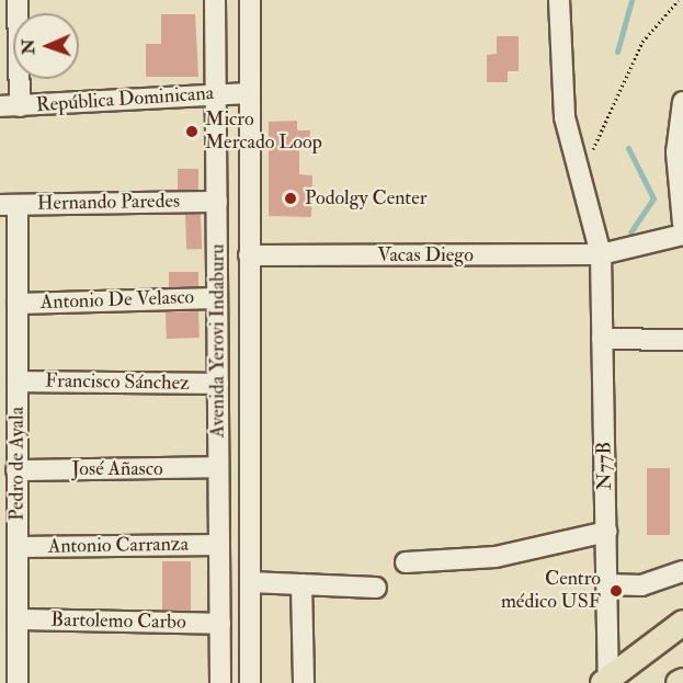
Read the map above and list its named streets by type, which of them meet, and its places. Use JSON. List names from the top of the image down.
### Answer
{
  "streets": {
    "street": [
      "República Dominicana",
      "Hernando Paredes",
      "Vacas Diego",
      "Antonio De Velasco",
      "Avenida Yerovi Indaburu",
      "Francisco Sánchez",
      "Pedro de Ayala",
      "N77B",
      "José Añasco",
      "Antonio Carranza",
      "Bartolemo Carbo"
    ]
  },
  "crossings": [
    ["República Dominicana", "Avenida Yerovi Indaburu"],
    ["Hernando Paredes", "Avenida Yerovi Indaburu"],
    ["Hernando Paredes", "Pedro de Ayala"],
    ["Vacas Diego", "Avenida Yerovi Indaburu"],
    ["Vacas Diego", "N77B"],
    ["Antonio De Velasco", "Avenida Yerovi Indaburu"],
    ["Antonio De Velasco", "Pedro de Ayala"],
    ["Avenida Yerovi Indaburu", "Francisco Sánchez"],
    ["Avenida Yerovi Indaburu", "José Añasco"],
    ["Avenida Yerovi Indaburu", "Antonio Carranza"],
    ["Avenida Yerovi Indaburu", "Bartolemo Carbo"],
    ["Francisco Sánchez", "Pedro de Ayala"],
    ["Pedro de Ayala", "José Añasco"],
    ["Pedro de Ayala", "Antonio Carranza"],
    ["Pedro de Ayala", "Bartolemo Carbo"]
  ],
  "places": ["Micro Mercado Loop", "Podolgy Center", "Centro médico USF"],
  "north": "left"
}
